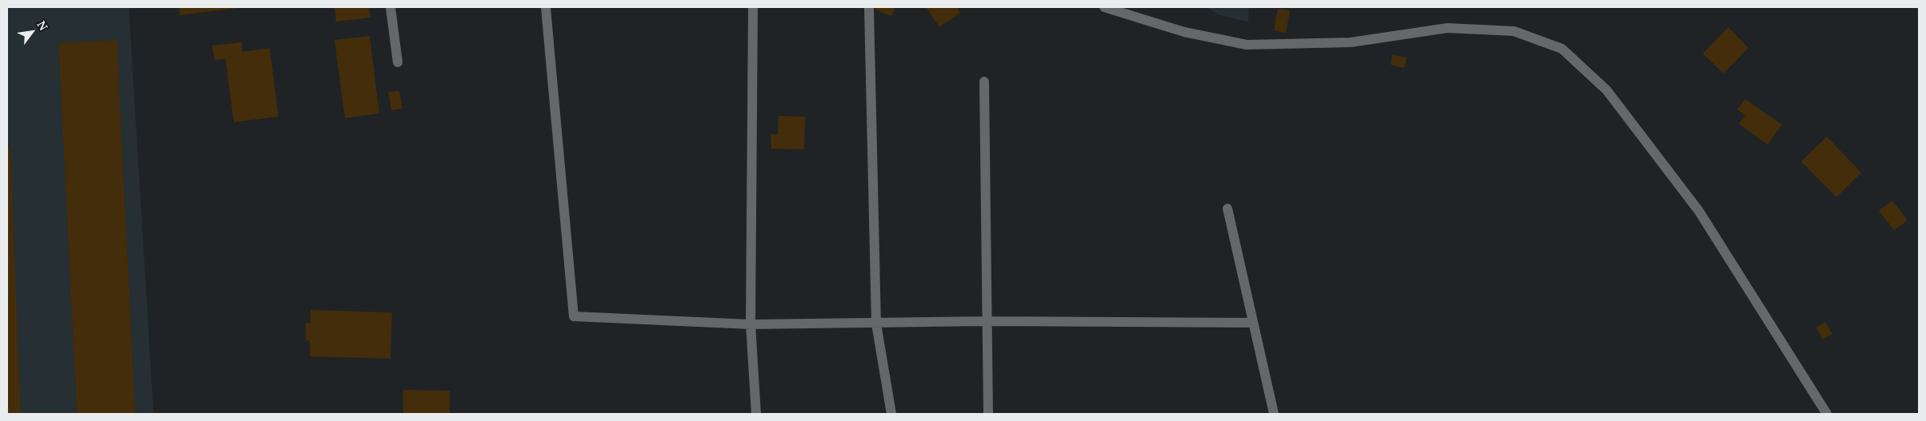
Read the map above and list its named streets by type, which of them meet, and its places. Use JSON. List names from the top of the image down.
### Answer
{
  "north": "top right"
}
